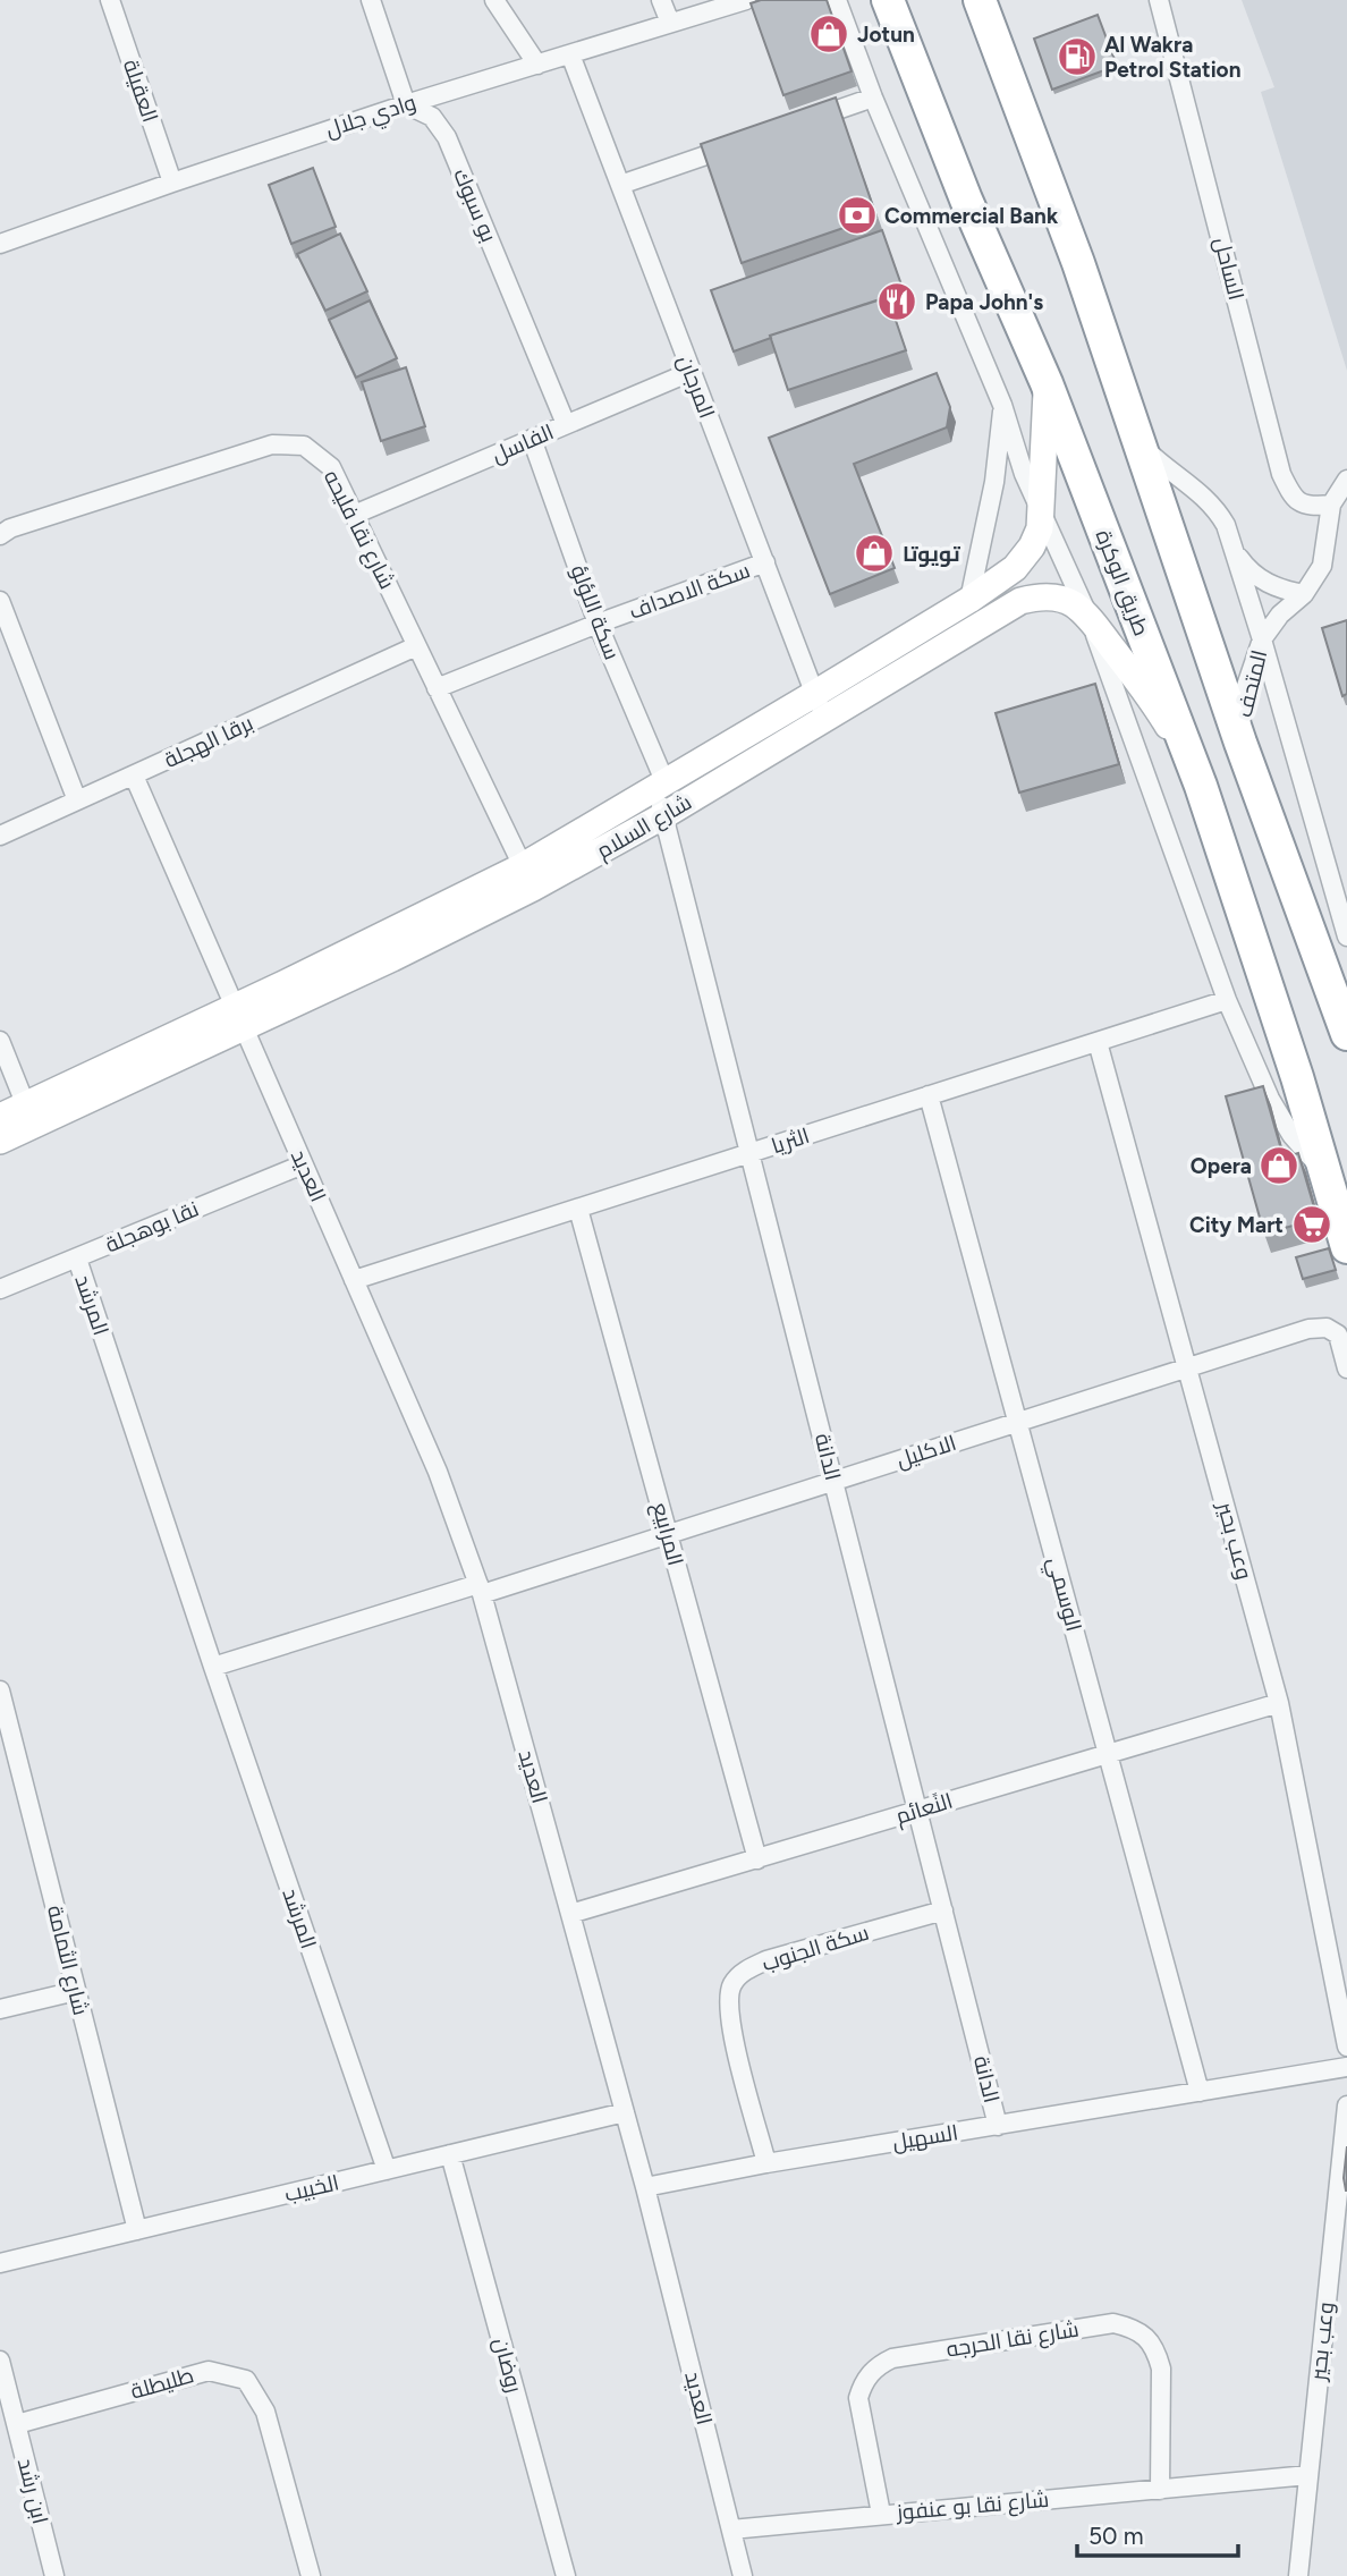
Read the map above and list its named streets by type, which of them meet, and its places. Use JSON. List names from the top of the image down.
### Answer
{
  "streets": {
    "highway": ["طريق الوكرة"],
    "street": [
      "العقيلة",
      "وادي جلال",
      "بو سبوك",
      "الساحل",
      "المرجان",
      "الفاسل",
      "شارع نقا فليحه",
      "سكة الاصداف",
      "سكة اللؤلؤ",
      "المتحف",
      "برقا الهجلة",
      "شارع السلام",
      "الثريا",
      "العديد",
      "نقا بوهجلة",
      "المرشد",
      "الاكليل",
      "الدانة",
      "المرابيع",
      "وعب بحير",
      "الوسمي",
      "النًعائم",
      "سكة الجنوب",
      "شارع الثمامة",
      "السهيل",
      "الخبيب",
      "شارع نقا الحرجه",
      "روضان",
      "طليطلة",
      "ابن رشد",
      "شارع نقا بو عنفوز"
    ]
  },
  "crossings": [
    ["العقيلة", "وادي جلال"],
    ["وادي جلال", "بو سبوك"],
    ["وادي جلال", "المرجان"],
    ["بو سبوك", "الفاسل"],
    ["الساحل", "المتحف"],
    ["المرجان", "الفاسل"],
    ["المرجان", "سكة الاصداف"],
    ["المرجان", "شارع السلام"],
    ["الفاسل", "شارع نقا فليحه"],
    ["الفاسل", "سكة اللؤلؤ"],
    ["شارع نقا فليحه", "سكة الاصداف"],
    ["شارع نقا فليحه", "برقا الهجلة"],
    ["شارع نقا فليحه", "شارع السلام"],
    ["طريق الوكرة", "شارع السلام"],
    ["طريق الوكرة", "الثريا"],
    ["سكة الاصداف", "سكة اللؤلؤ"],
    ["سكة اللؤلؤ", "شارع السلام"],
    ["سكة اللؤلؤ", "الدانة"],
    ["برقا الهجلة", "العديد"],
    ["شارع السلام", "العديد"],
    ["شارع السلام", "الدانة"],
    ["الثريا", "العديد"],
    ["الثريا", "الدانة"],
    ["الثريا", "المرابيع"],
    ["الثريا", "وعب بحير"],
    ["الثريا", "الوسمي"],
    ["العديد", "نقا بوهجلة"],
    ["العديد", "الاكليل"],
    ["العديد", "النًعائم"],
    ["العديد", "السهيل"],
    ["العديد", "الخبيب"],
    ["العديد", "شارع نقا بو عنفوز"],
    ["نقا بوهجلة", "المرشد"],
    ["المرشد", "الخبيب"],
    ["الاكليل", "الدانة"],
    ["الاكليل", "المرابيع"],
    ["الاكليل", "وعب بحير"],
    ["الاكليل", "الوسمي"],
    ["الدانة", "النًعائم"],
    ["الدانة", "سكة الجنوب"],
    ["الدانة", "السهيل"],
    ["المرابيع", "النًعائم"],
    ["وعب بحير", "النًعائم"],
    ["وعب بحير", "شارع نقا بو عنفوز"],
    ["الوسمي", "النًعائم"],
    ["الوسمي", "السهيل"],
    ["سكة الجنوب", "السهيل"],
    ["شارع الثمامة", "الخبيب"],
    ["الخبيب", "روضان"],
    ["شارع نقا الحرجه", "شارع نقا بو عنفوز"],
    ["طليطلة", "ابن رشد"]
  ],
  "places": {
    "shop": ["Jotun", "تويوتا", "Opera"],
    "fuel station": ["Al Wakra Petrol Station"],
    "bank": ["Commercial Bank"],
    "restaurant": ["Papa John's"],
    "supermarket": ["City Mart"]
  },
  "scale_bar": "50 m"
}
